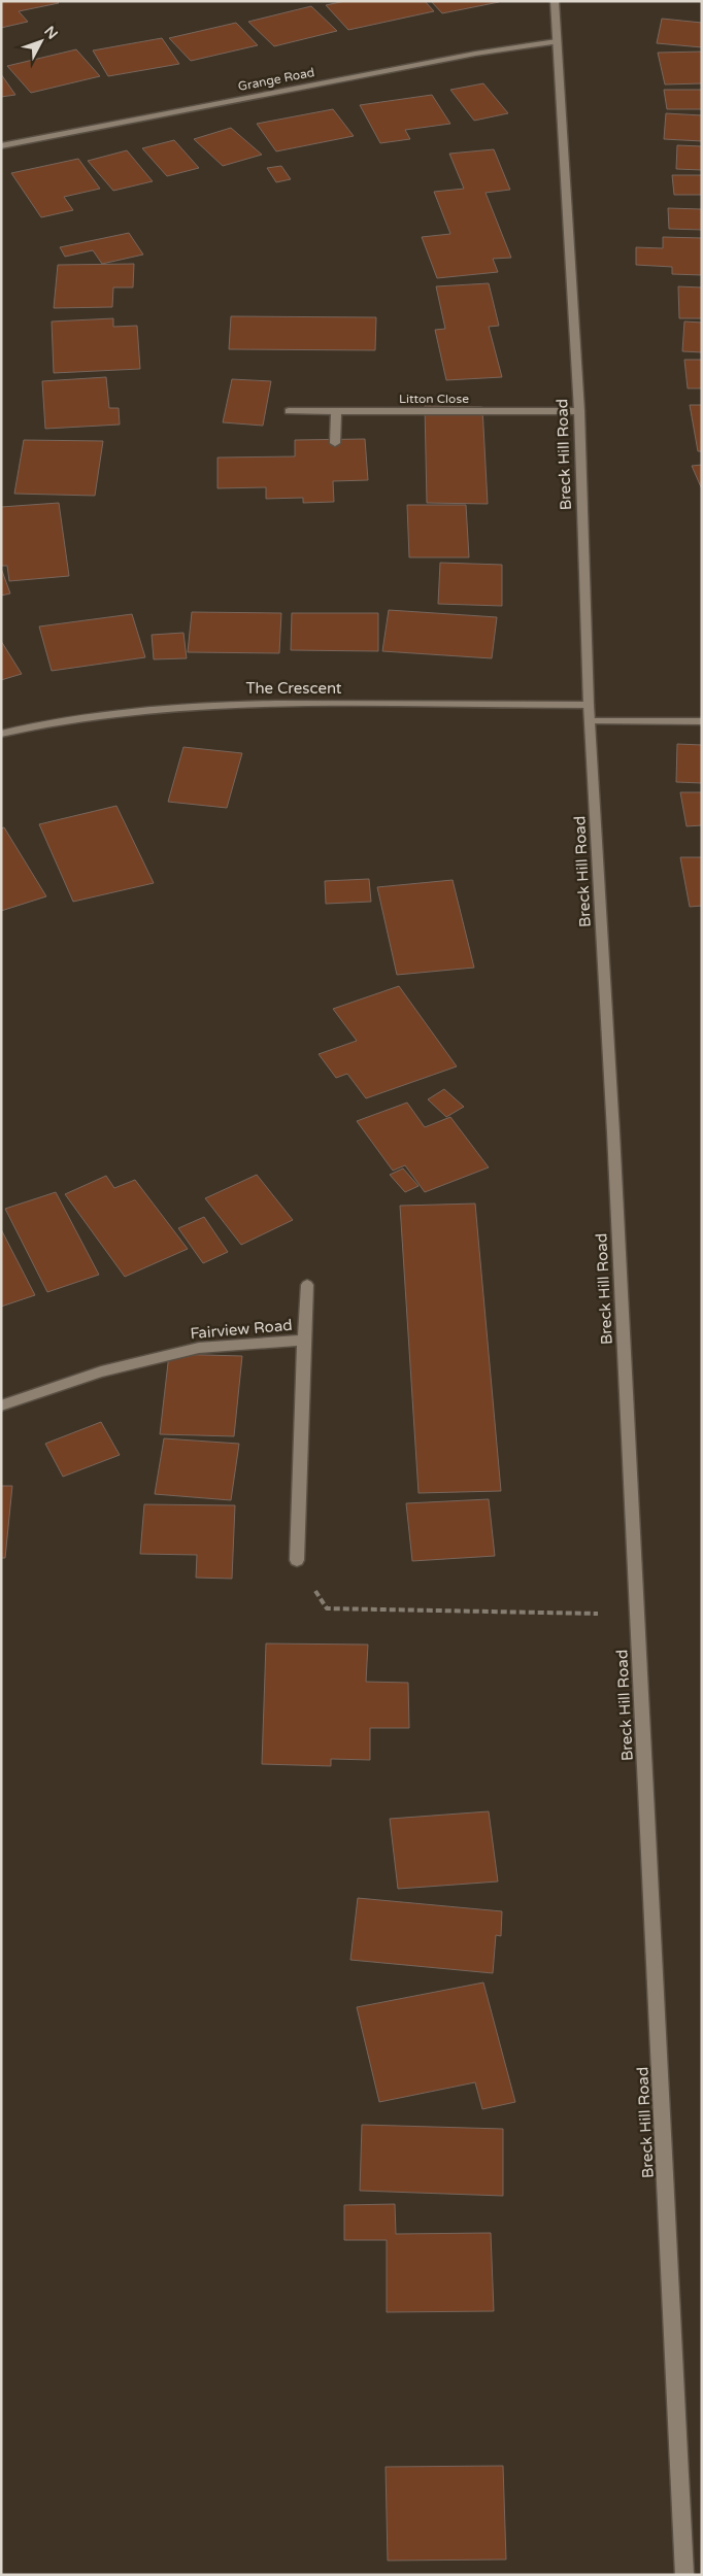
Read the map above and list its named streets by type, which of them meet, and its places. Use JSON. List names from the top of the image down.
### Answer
{
  "streets": {
    "street": [
      "Grange Road",
      "Litton Close",
      "Breck Hill Road",
      "The Crescent",
      "Fairview Road"
    ]
  },
  "crossings": [
    ["Grange Road", "Breck Hill Road"],
    ["Litton Close", "Breck Hill Road"],
    ["Breck Hill Road", "The Crescent"]
  ],
  "north": "top right"
}
